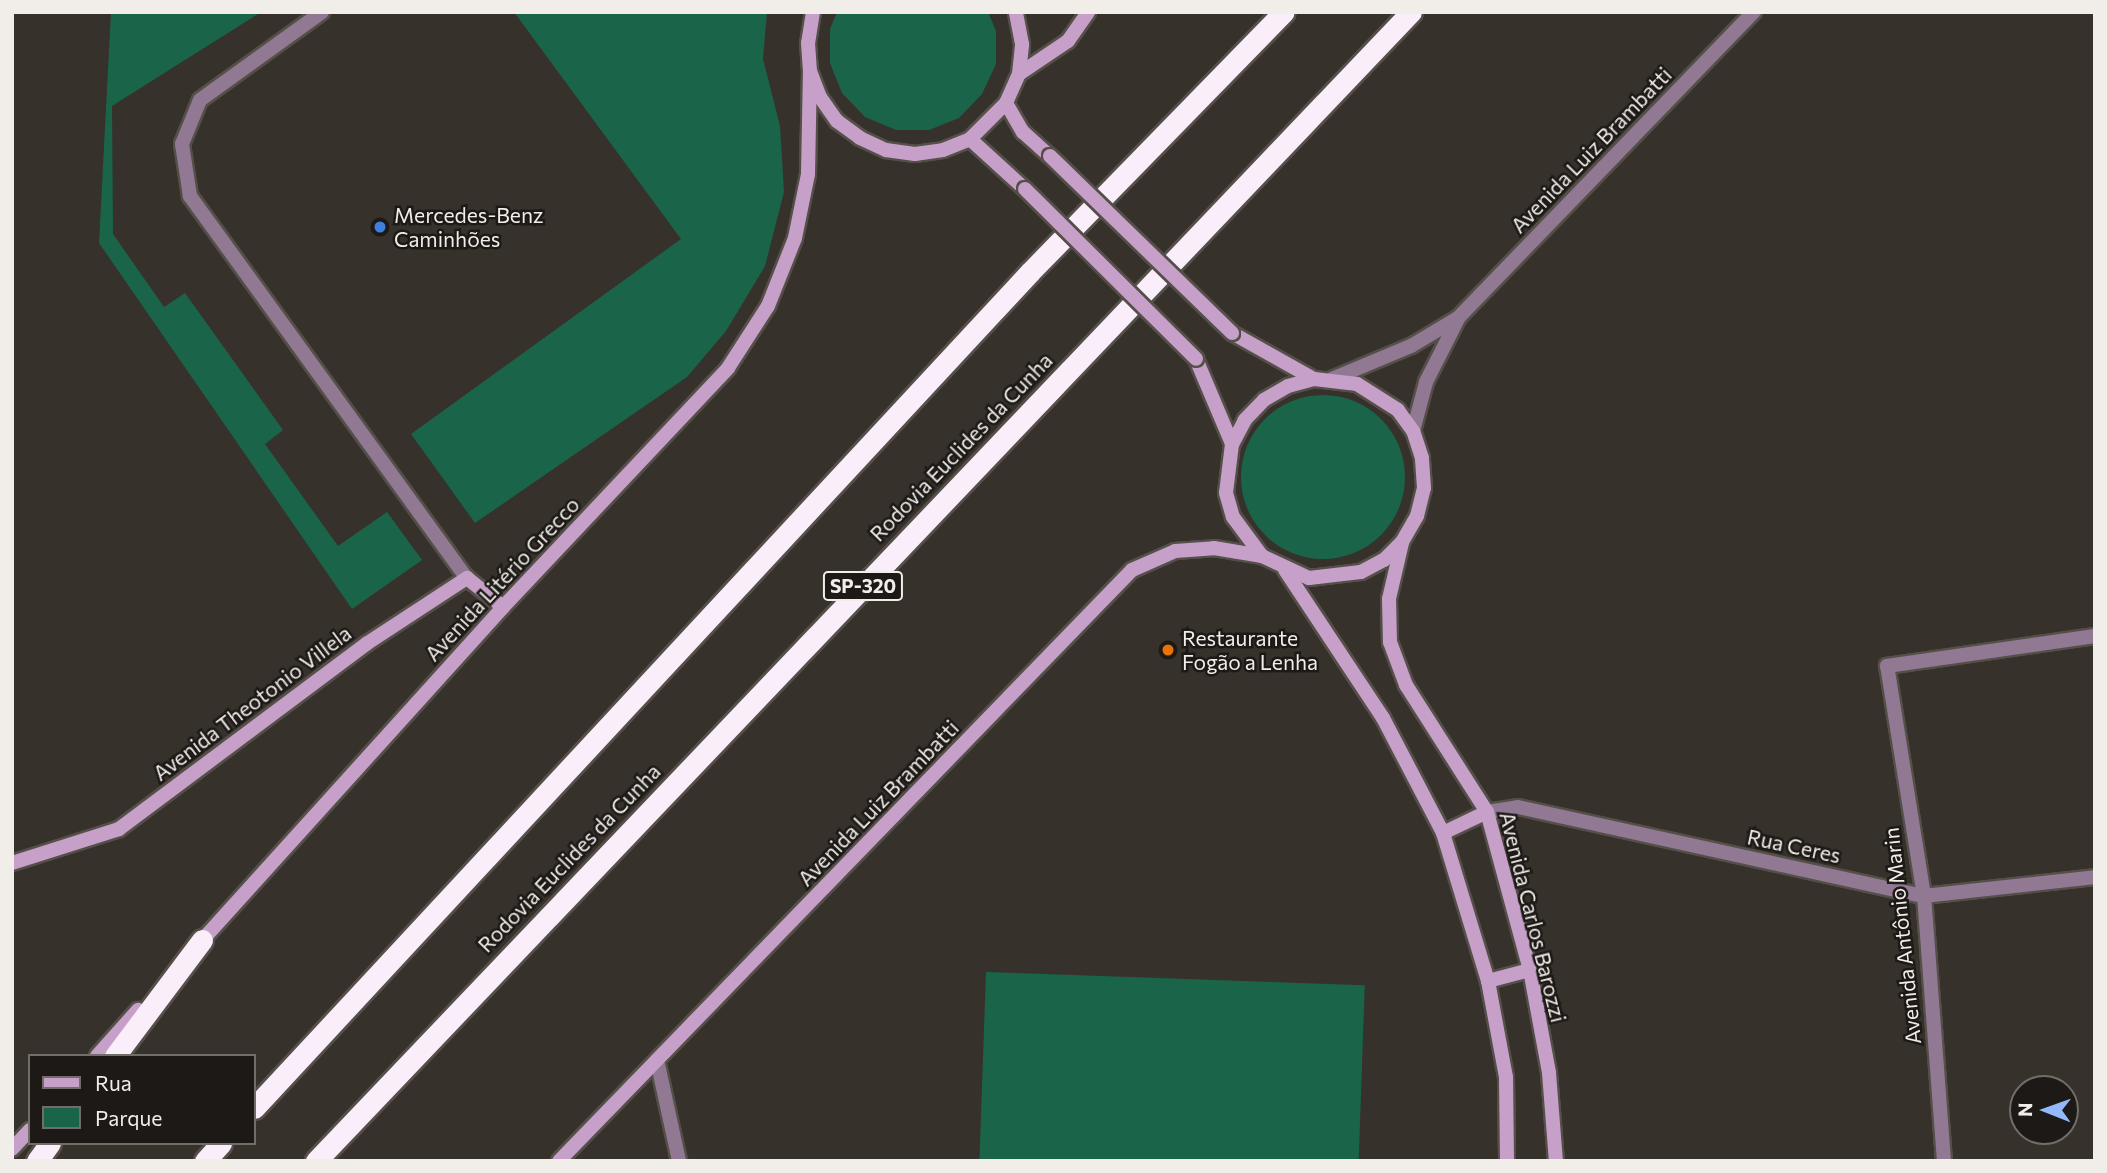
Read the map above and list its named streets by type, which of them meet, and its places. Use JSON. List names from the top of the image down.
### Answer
{
  "streets": {
    "highway": ["Rodovia Euclides da Cunha", "SP-320"],
    "main road": [
      "Avenida Luiz Brambatti",
      "Avenida Litério Grecco",
      "Avenida Theotonio Villela",
      "Avenida Carlos Barozzi"
    ],
    "street": ["Rua Ceres", "Avenida Antônio Marin"]
  },
  "crossings": [
    ["Avenida Luiz Brambatti", "Avenida Carlos Barozzi"],
    ["Rua Ceres", "Avenida Carlos Barozzi"],
    ["Rua Ceres", "Avenida Antônio Marin"]
  ],
  "places": ["Mercedes-Benz Caminhões", "Restaurante Fogão a Lenha"],
  "legend": ["Rua", "Parque"],
  "north": "left"
}
